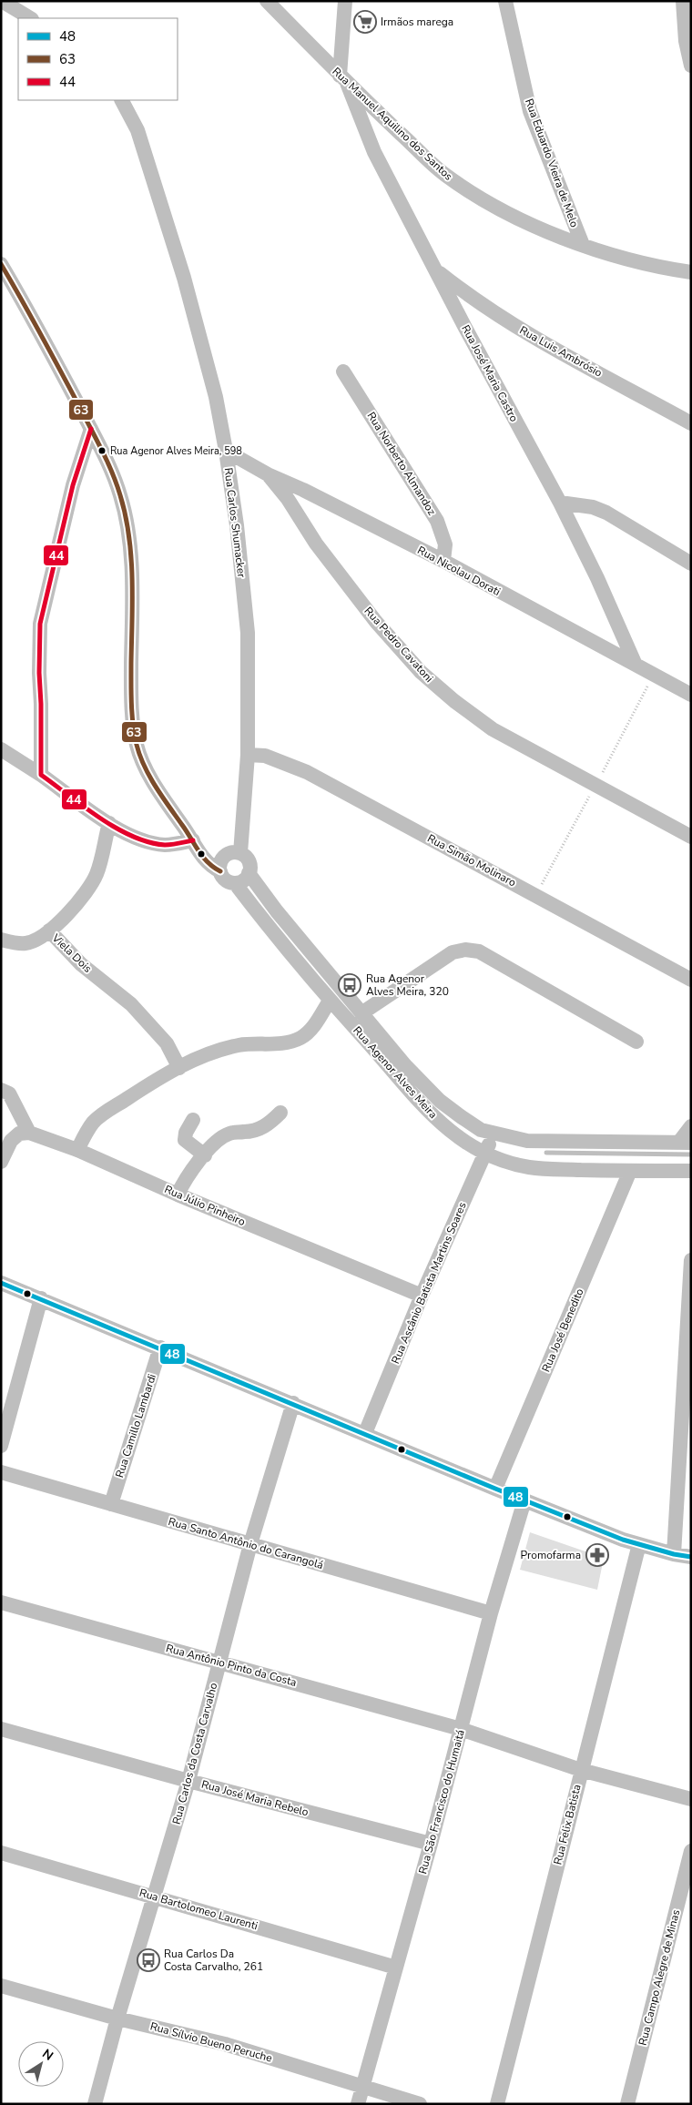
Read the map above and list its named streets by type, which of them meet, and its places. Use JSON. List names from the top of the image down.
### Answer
{
  "streets": {
    "street": [
      "Rua Manuel Aquilino dos Santos",
      "Rua Eduardo Vieira de Melo",
      "Rua Luis Ambrósio",
      "Rua José Maria Castro",
      "Rua Norberto Almandoz",
      "Rua Carlos Shumacker",
      "Rua Nicolau Dorati",
      "Rua Pedro Cavatoni",
      "Rua Simão Molinaro",
      "Viela Dois",
      "Rua Agenor Alves Meira",
      "Rua Júlio Pinheiro",
      "Rua Ascânio Batista Martins Soares",
      "Rua José Benedito",
      "Rua Camillo Lambardi",
      "Rua Santo Antônio do Carangolá",
      "Rua Antônio Pinto da Costa",
      "Rua Carlos da Costa Carvalho",
      "Rua José Maria Rebelo",
      "Rua São Francisco do Humaitá",
      "Rua Felix Batista",
      "Rua Bartolomeo Laurenti",
      "Rua Campo Alegre de Minas",
      "Rua Sílvio Bueno Peruche"
    ]
  },
  "crossings": [
    ["Rua Manuel Aquilino dos Santos", "Rua Eduardo Vieira de Melo"],
    ["Rua Manuel Aquilino dos Santos", "Rua José Maria Castro"],
    ["Rua Luis Ambrósio", "Rua José Maria Castro"],
    ["Rua José Maria Castro", "Rua Nicolau Dorati"],
    ["Rua Norberto Almandoz", "Rua Nicolau Dorati"],
    ["Rua Carlos Shumacker", "Rua Nicolau Dorati"],
    ["Rua Carlos Shumacker", "Rua Simão Molinaro"],
    ["Rua Carlos Shumacker", "Rua Agenor Alves Meira"],
    ["Rua Nicolau Dorati", "Rua Pedro Cavatoni"],
    ["Rua Agenor Alves Meira", "Rua Ascânio Batista Martins Soares"],
    ["Rua Agenor Alves Meira", "Rua José Benedito"],
    ["Rua Júlio Pinheiro", "Rua Ascânio Batista Martins Soares"],
    ["Rua Camillo Lambardi", "Rua Santo Antônio do Carangolá"],
    ["Rua Santo Antônio do Carangolá", "Rua Carlos da Costa Carvalho"],
    ["Rua Santo Antônio do Carangolá", "Rua São Francisco do Humaitá"],
    ["Rua Antônio Pinto da Costa", "Rua Carlos da Costa Carvalho"],
    ["Rua Antônio Pinto da Costa", "Rua São Francisco do Humaitá"],
    ["Rua Antônio Pinto da Costa", "Rua Felix Batista"],
    ["Rua Carlos da Costa Carvalho", "Rua José Maria Rebelo"],
    ["Rua Carlos da Costa Carvalho", "Rua Bartolomeo Laurenti"],
    ["Rua Carlos da Costa Carvalho", "Rua Sílvio Bueno Peruche"],
    ["Rua José Maria Rebelo", "Rua São Francisco do Humaitá"],
    ["Rua São Francisco do Humaitá", "Rua Bartolomeo Laurenti"],
    ["Rua São Francisco do Humaitá", "Rua Sílvio Bueno Peruche"]
  ],
  "places": {
    "supermarket": ["Irmãos marega"],
    "other": ["Rua Agenor Alves Meira, 598"],
    "bus stop": ["Rua Agenor Alves Meira, 320", "Rua Carlos Da Costa Carvalho, 261"],
    "pharmacy": ["Promofarma"]
  },
  "lines": ["transit line 63", "transit line 44", "transit line 48"],
  "legend": ["48", "63", "44"],
  "north": "top right"
}
